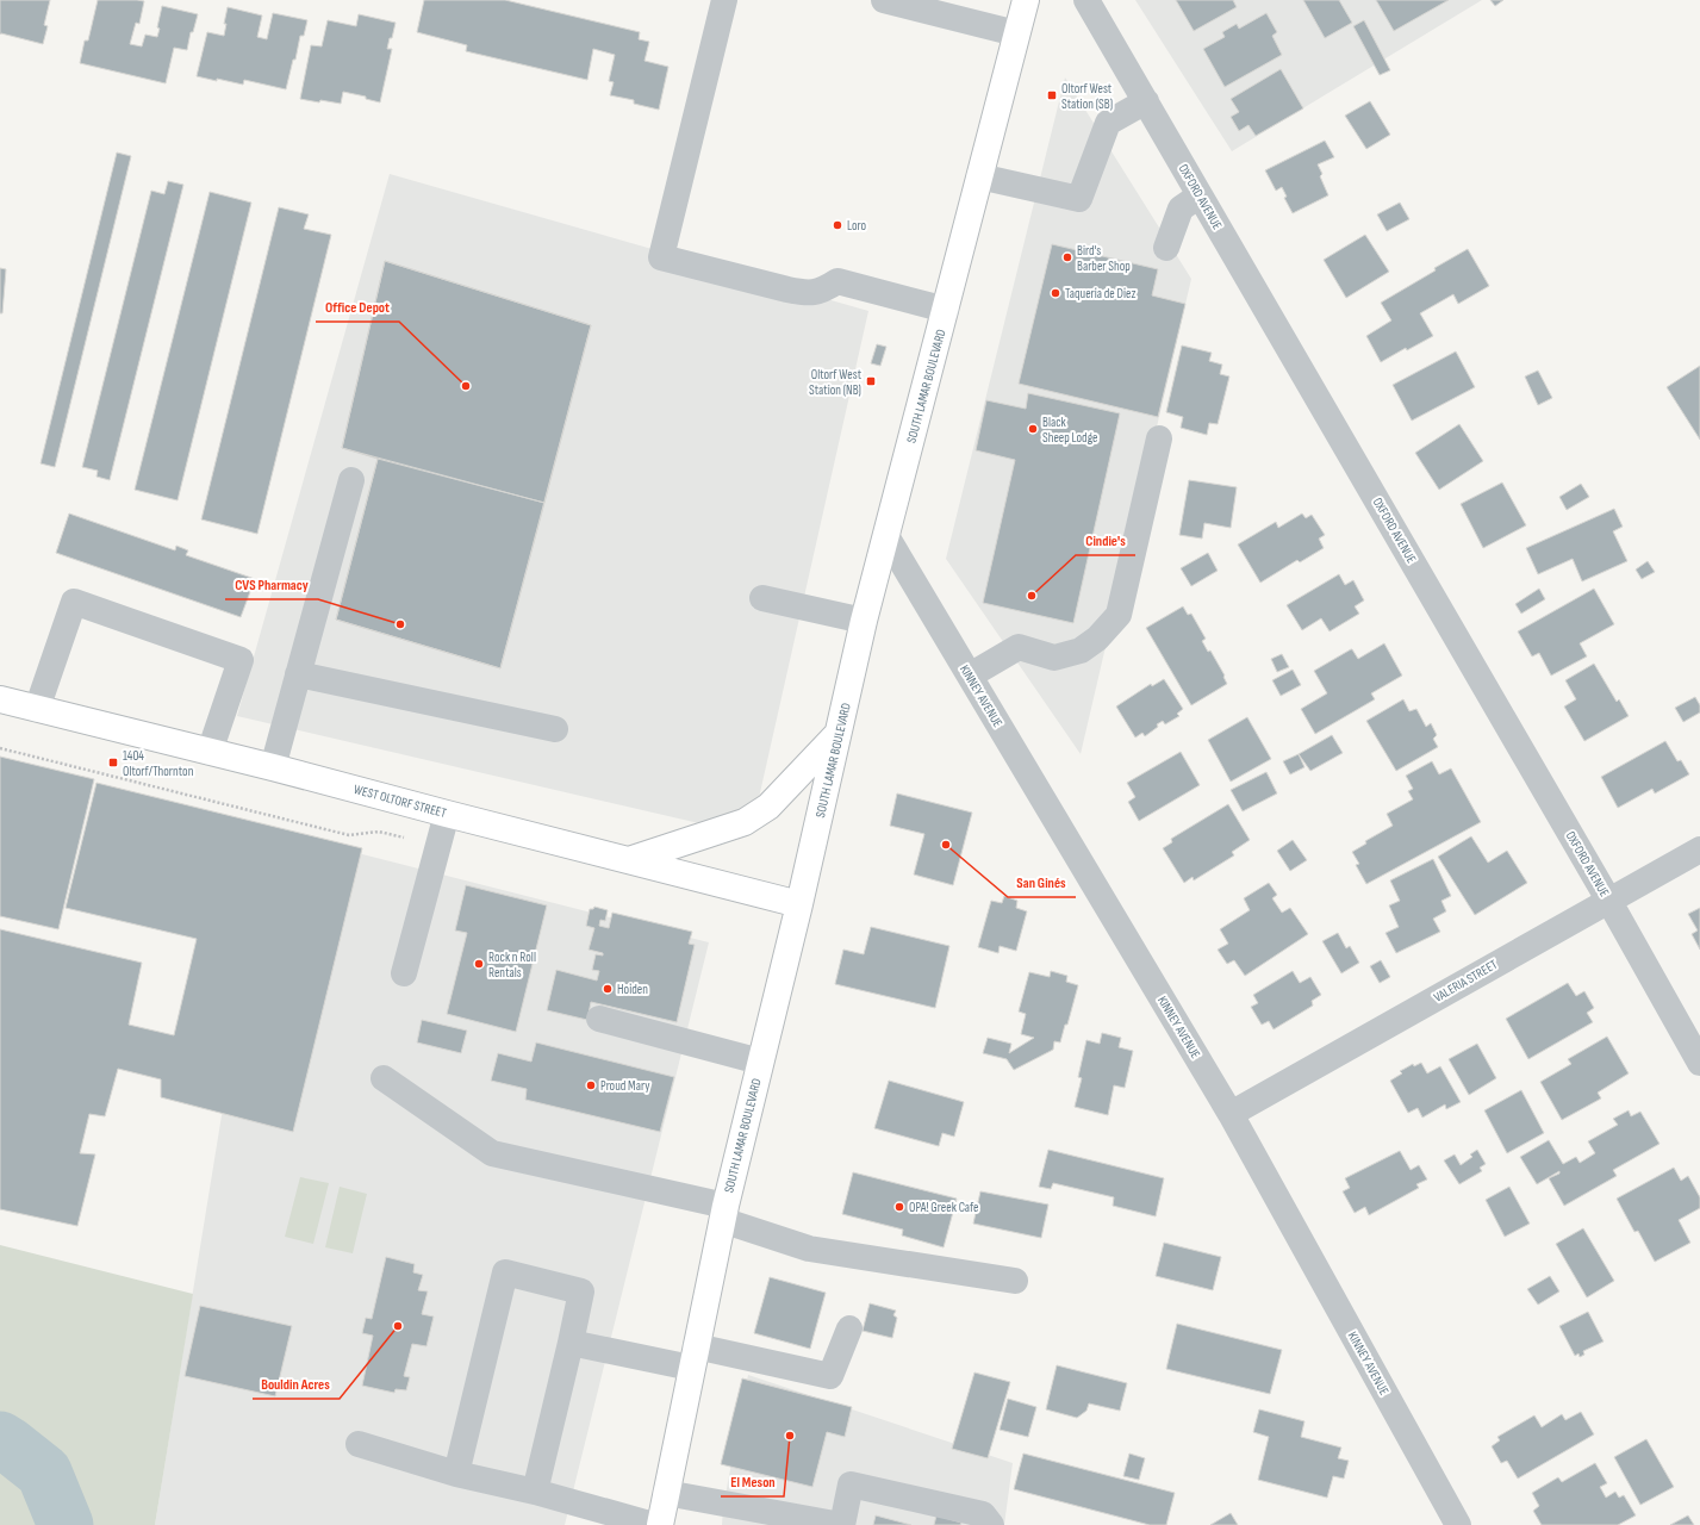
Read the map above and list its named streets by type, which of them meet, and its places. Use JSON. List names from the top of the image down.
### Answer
{
  "streets": {
    "main road": ["SOUTH LAMAR BOULEVARD", "WEST OLTORF STREET"],
    "street": ["OXFORD AVENUE", "KINNEY AVENUE", "VALERIA STREET"]
  },
  "crossings": [
    ["OXFORD AVENUE", "VALERIA STREET"],
    ["SOUTH LAMAR BOULEVARD", "KINNEY AVENUE"],
    ["SOUTH LAMAR BOULEVARD", "WEST OLTORF STREET"],
    ["KINNEY AVENUE", "VALERIA STREET"]
  ],
  "places": {
    "transit": ["Oltorf West Station (SB)", "Oltorf West Station (NB)", "1404 Oltorf/Thornton"],
    "other": [
      "Loro",
      "Bird's Barber Shop",
      "Taqueria de Diez",
      "Office Depot",
      "Black Sheep Lodge",
      "Cindie's",
      "CVS Pharmacy",
      "San Ginés",
      "Rock n Roll Rentals",
      "Hoiden",
      "Proud Mary",
      "OPA! Greek Cafe",
      "Bouldin Acres",
      "El Meson"
    ]
  }
}
